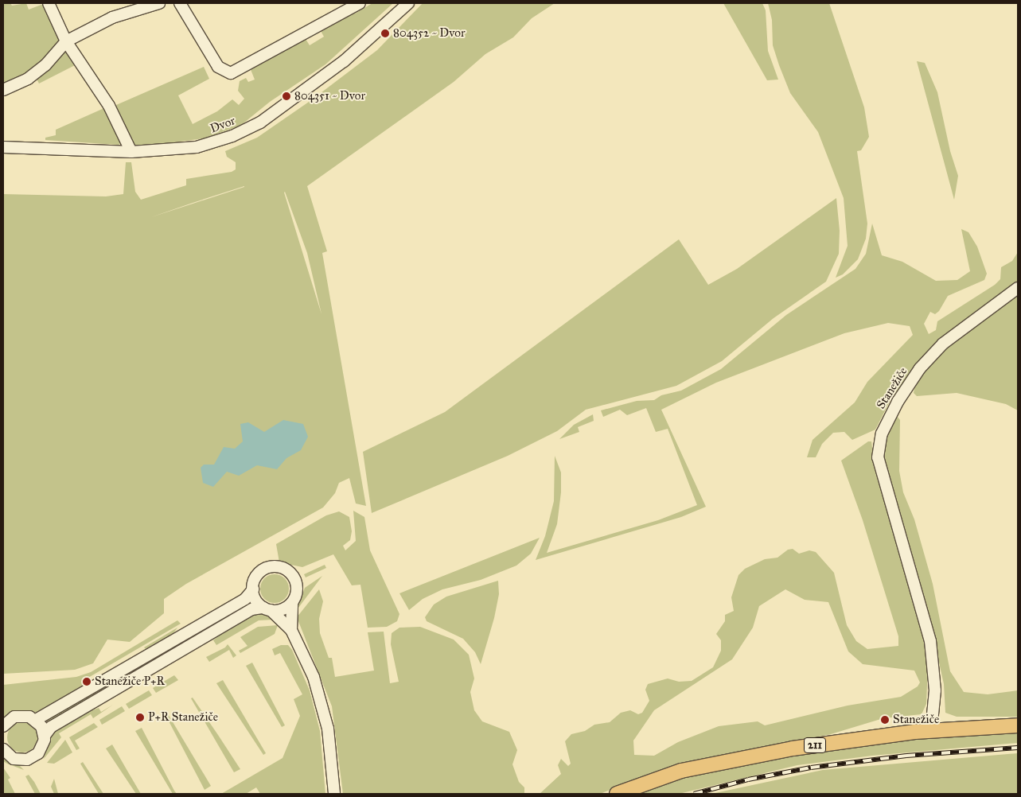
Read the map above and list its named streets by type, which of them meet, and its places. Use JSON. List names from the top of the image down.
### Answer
{
  "streets": {
    "main road": ["211"],
    "street": ["Dvor", "Stanežiče"]
  },
  "crossings": [
    ["Stanežiče", "211"]
  ],
  "places": [
    "804352 ~ Dvor",
    "804351 ~ Dvor",
    "Stanežiče P+R",
    "P+R Stanežiče",
    "Stanežiče"
  ]
}
